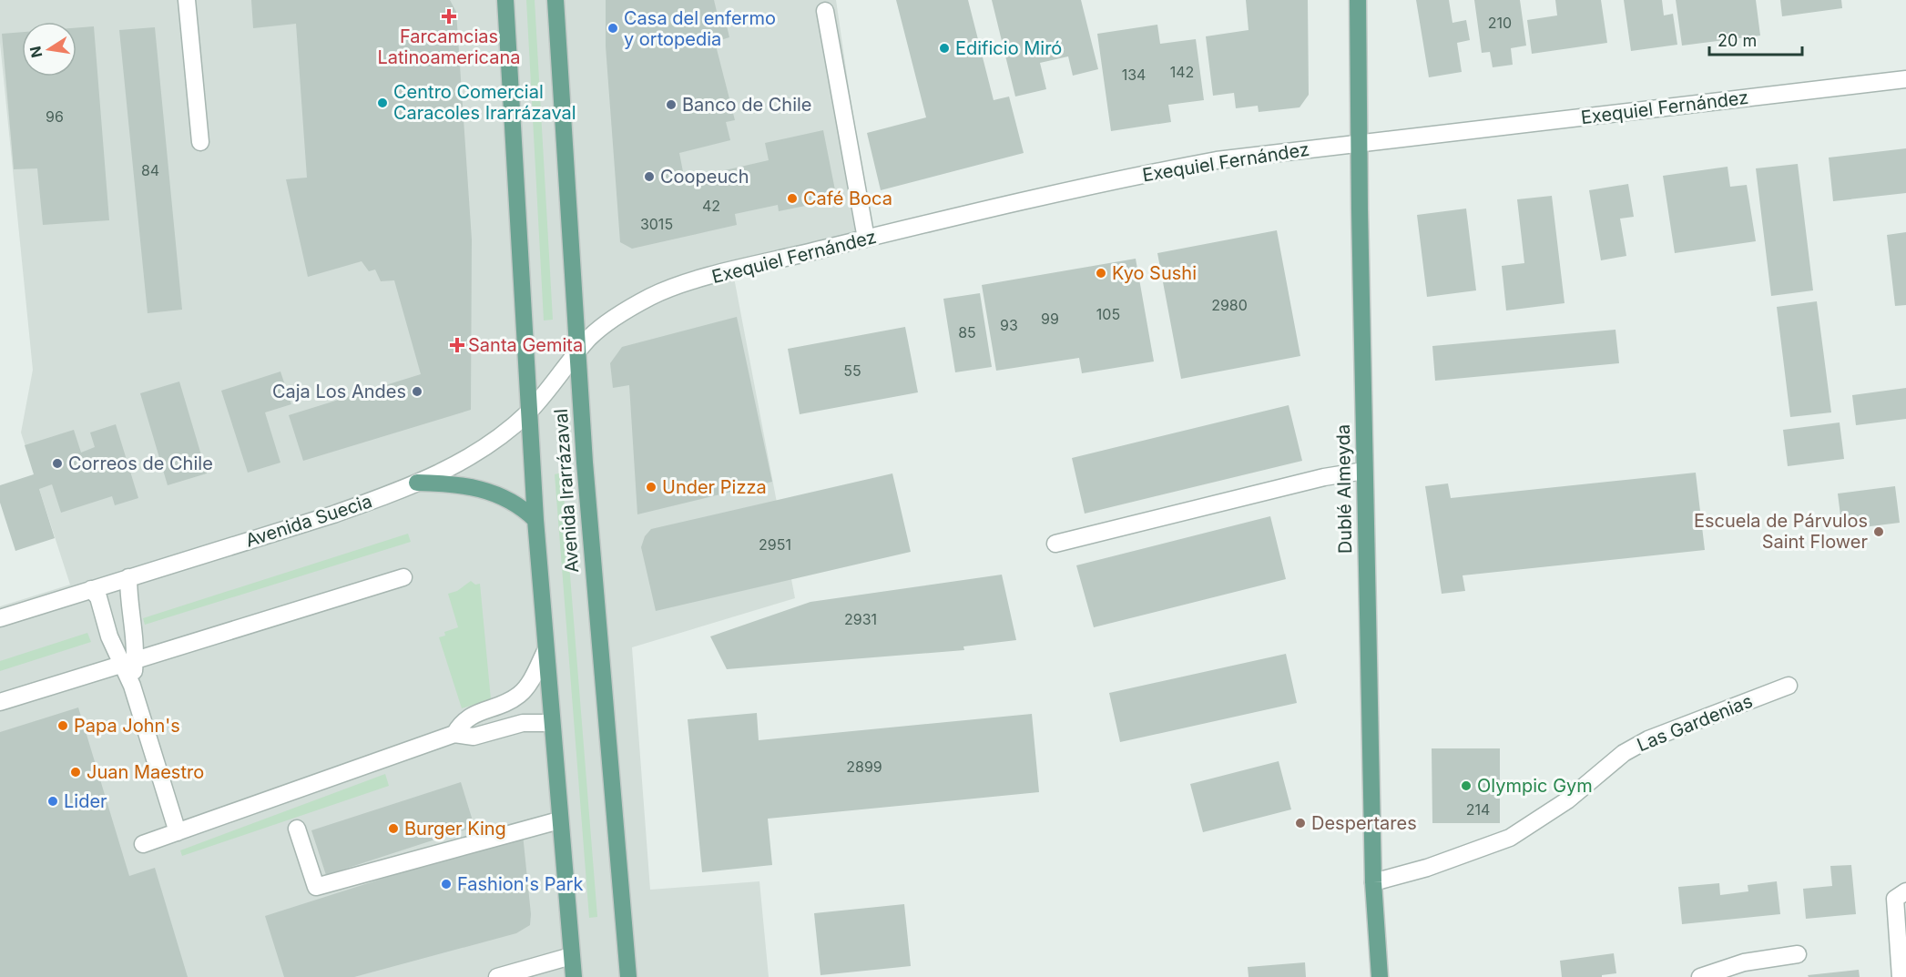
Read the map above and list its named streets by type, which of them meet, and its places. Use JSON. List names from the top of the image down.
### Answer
{
  "streets": {
    "main road": ["Dublé Almeyda", "Avenida Irarrázaval"],
    "street": ["Exequiel Fernández", "Avenida Suecia", "Las Gardenias"]
  },
  "crossings": [
    ["Exequiel Fernández", "Dublé Almeyda"],
    ["Exequiel Fernández", "Avenida Irarrázaval"],
    ["Exequiel Fernández", "Avenida Suecia"],
    ["Dublé Almeyda", "Las Gardenias"],
    ["Avenida Irarrázaval", "Avenida Suecia"]
  ],
  "places": {
    "health": ["Farcamcias Latinoamericana", "Santa Gemita"],
    "other": [
      "Casa del enfermo y ortopedia",
      "Edificio Miró",
      "Centro Comercial Caracoles Irarrázaval",
      "Banco de Chile",
      "Coopeuch",
      "Café Boca",
      "Kyo Sushi",
      "Caja Los Andes",
      "Correos de Chile",
      "Under Pizza",
      "Escuela de Párvulos Saint Flower",
      "Papa John's",
      "Juan Maestro",
      "Olympic Gym",
      "Lider",
      "Despertares",
      "Burger King",
      "Fashion's Park"
    ]
  },
  "house_numbers": [
    "210",
    "142",
    "134",
    "96",
    "84",
    "42",
    "3015",
    "2980",
    "105",
    "99",
    "93",
    "85",
    "55",
    "2951",
    "2931",
    "2899",
    "214"
  ],
  "scale_bar": "20 m",
  "north": "left"
}
